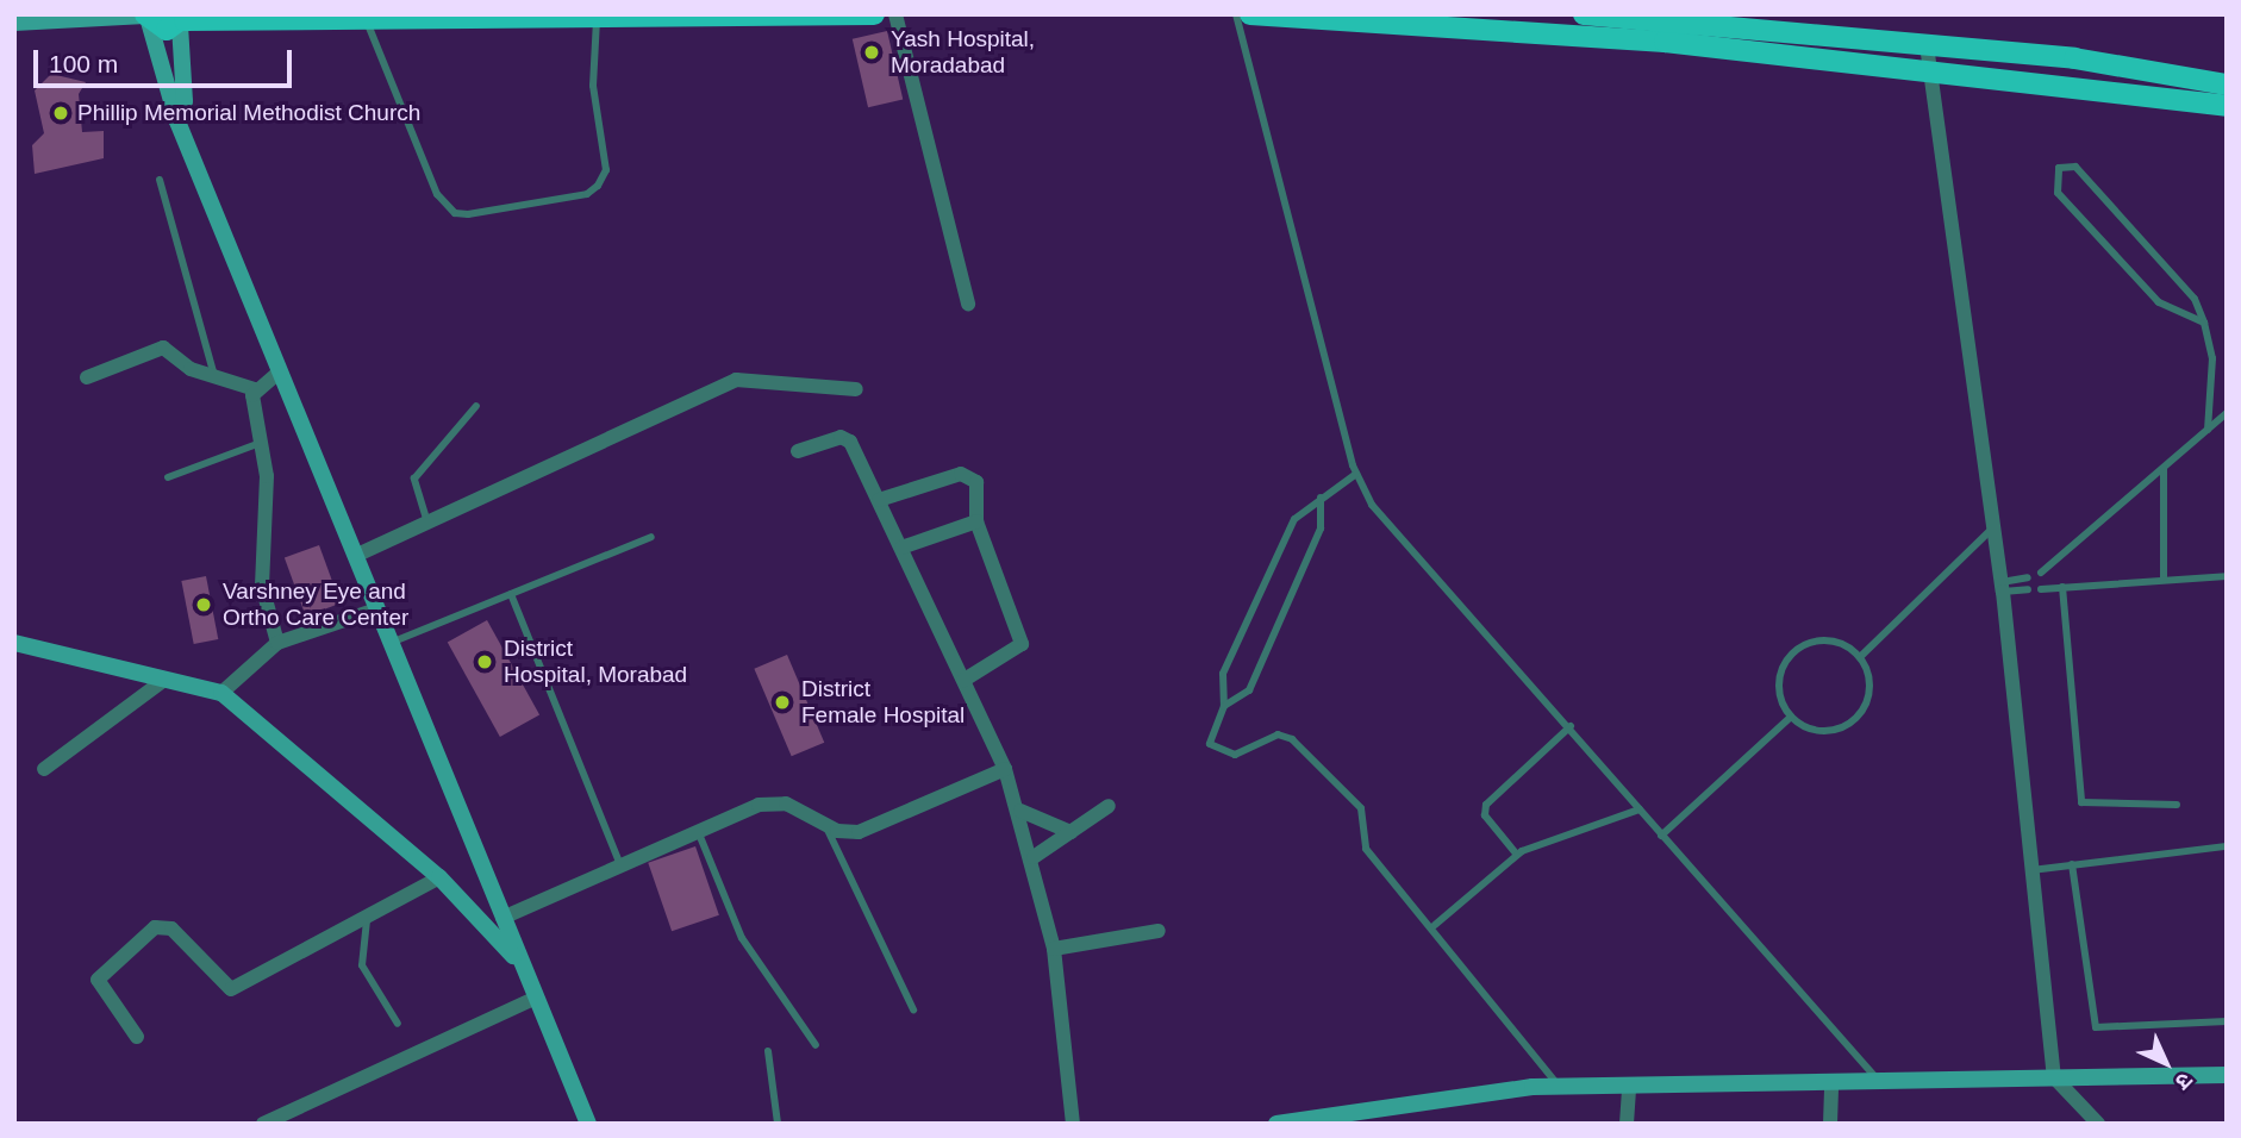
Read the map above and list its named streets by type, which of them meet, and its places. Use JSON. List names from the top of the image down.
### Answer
{
  "places": [
    "Yash Hospital, Moradabad",
    "Phillip Memorial Methodist Church",
    "Varshney Eye and Ortho Care Center",
    "District Hospital, Morabad",
    "District Female Hospital"
  ],
  "scale_bar": "100 m",
  "north": "bottom right"
}
